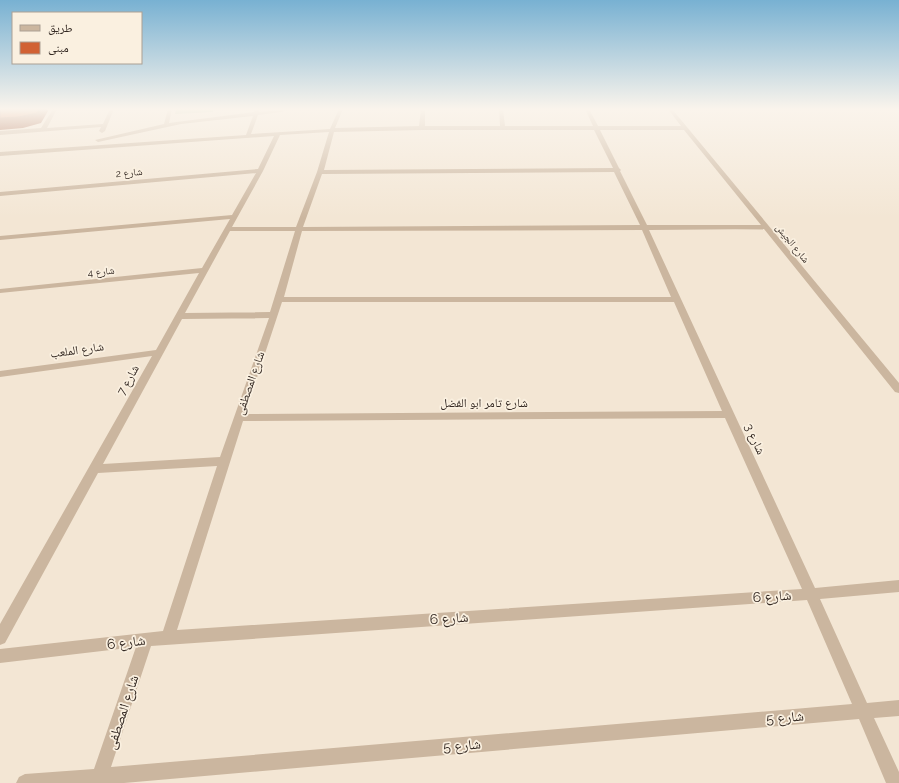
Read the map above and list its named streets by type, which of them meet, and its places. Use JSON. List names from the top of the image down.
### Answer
{
  "streets": {
    "street": [
      "شارع 2",
      "شارع الجيش",
      "شارع 4",
      "شارع الملعب",
      "شارع 7",
      "شارع المصطفى",
      "شارع تامر ابو الفضل",
      "شارع 3",
      "شارع 6",
      "شارع 5"
    ]
  },
  "crossings": [
    ["شارع 2", "شارع 7"],
    ["شارع 4", "شارع 7"],
    ["شارع الملعب", "شارع 7"],
    ["شارع المصطفى", "شارع تامر ابو الفضل"],
    ["شارع المصطفى", "شارع 6"],
    ["شارع المصطفى", "شارع 5"],
    ["شارع تامر ابو الفضل", "شارع 3"],
    ["شارع 3", "شارع 6"],
    ["شارع 3", "شارع 5"]
  ],
  "legend": ["طريق", "مبنى"]
}
